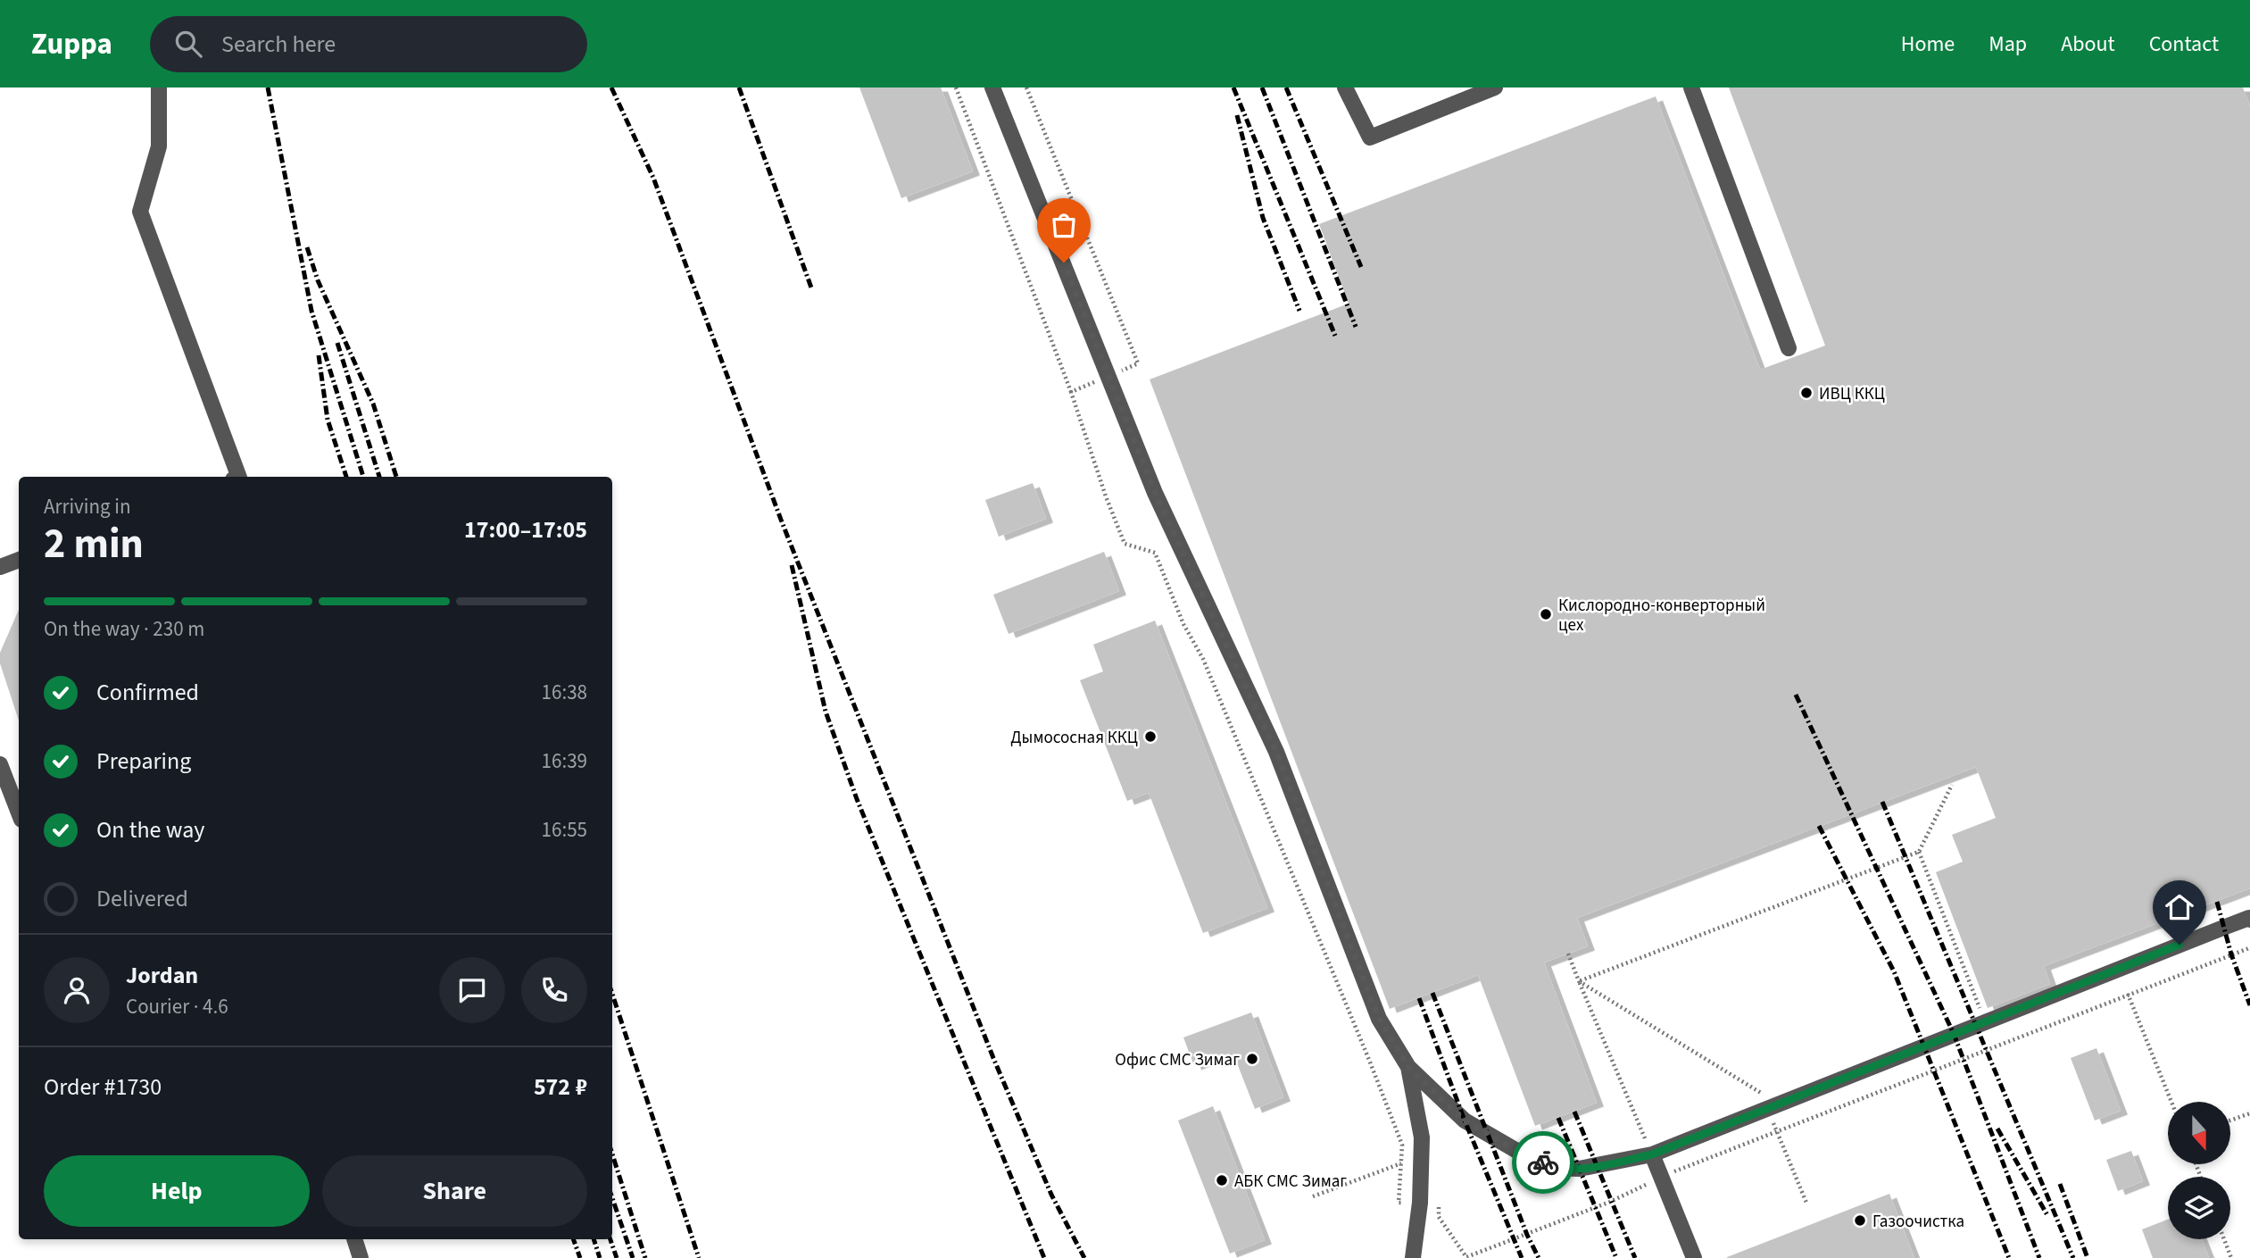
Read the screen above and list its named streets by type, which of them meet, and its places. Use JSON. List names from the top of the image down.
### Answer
{
  "places": [
    "ИВЦ ККЦ",
    "Кислородно-конверторный цех",
    "Дымососная ККЦ",
    "Офис СМС Зимаг",
    "АБК СМС Зимаг",
    "Газоочистка"
  ],
  "north": "bottom",
  "page": {
    "header": "Zuppa",
    "search": "Search here",
    "nav": [
      "Home",
      "Map",
      "About",
      "Contact"
    ],
    "heading": ["2 min", "Arriving in", "17:00–17:05"],
    "panel": [
      "Jordan",
      "Courier · 4.6",
      "Order #1730",
      "572 ₽"
    ],
    "bar": "On the way · 230 m",
    "list": [
      ["Confirmed", "16:38"],
      ["Preparing", "16:39"],
      ["On the way", "16:55"],
      "Delivered"
    ],
    "buttons": ["Help", "Share"]
  }
}
